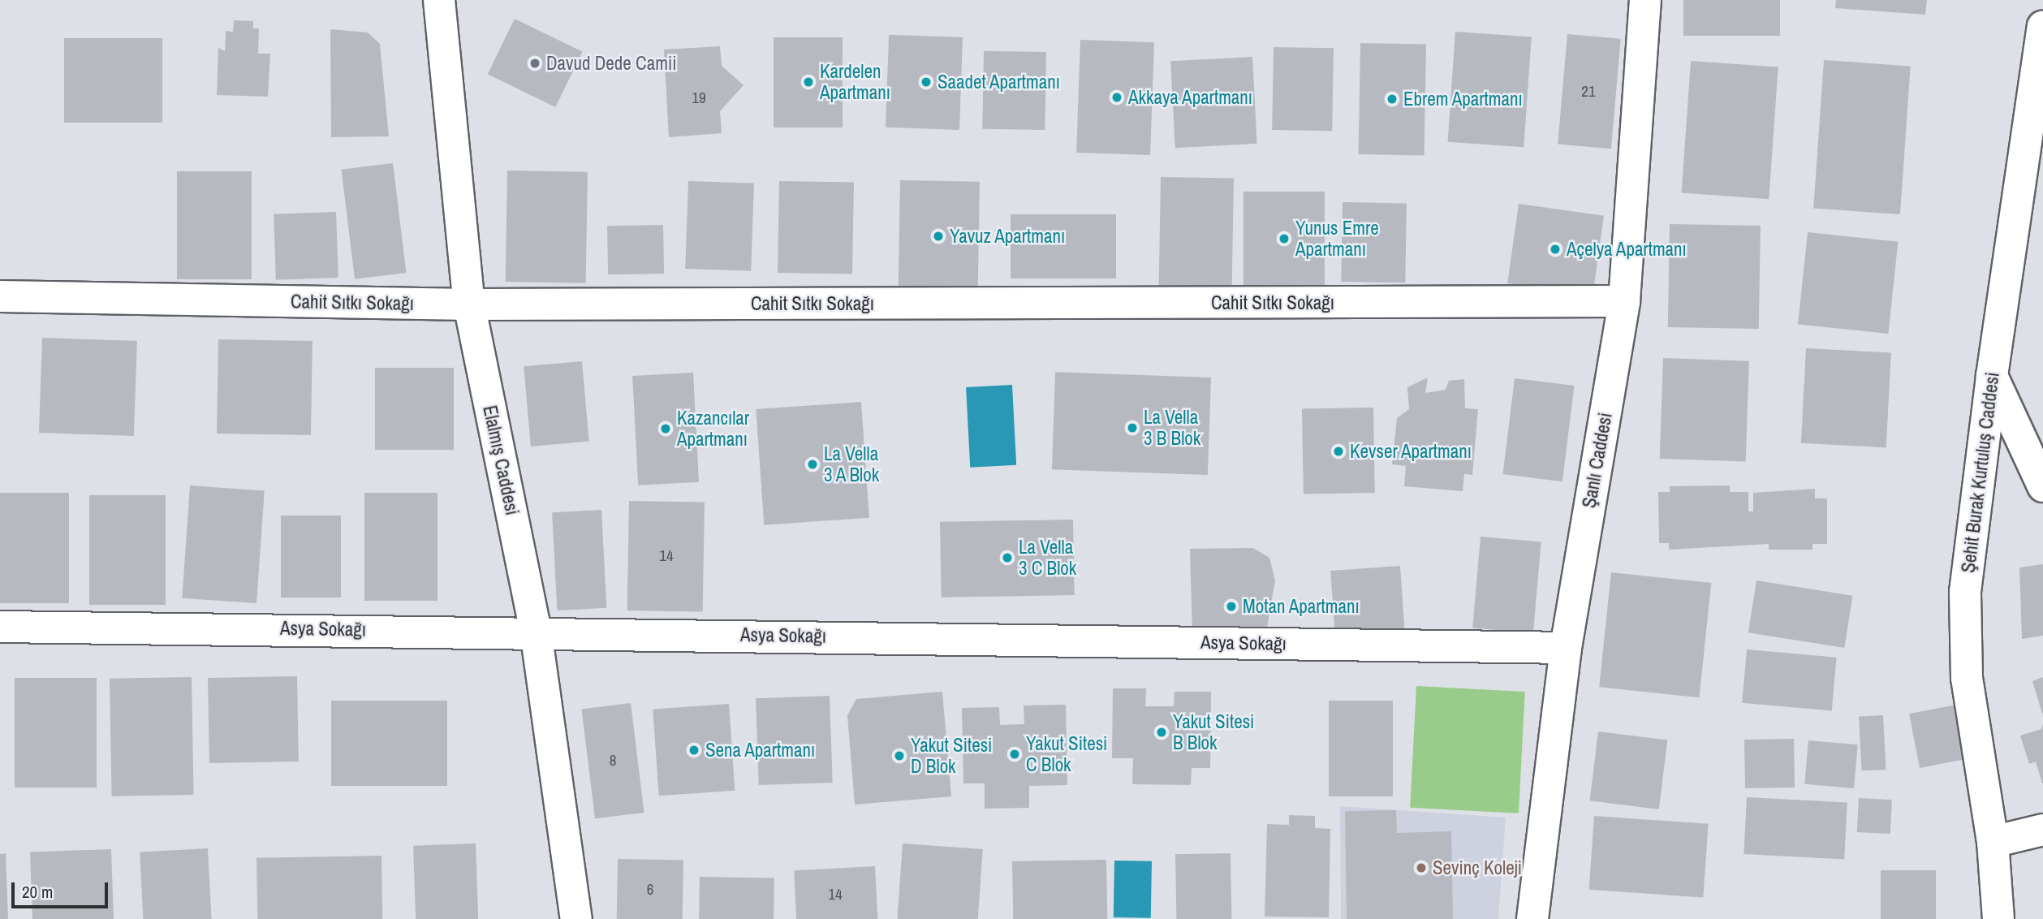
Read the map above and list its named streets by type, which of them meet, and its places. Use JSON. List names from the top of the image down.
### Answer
{
  "streets": {
    "street": [
      "Cahit Sıtkı Sokağı",
      "Elalmış Caddesi",
      "Şanlı Caddesi",
      "Şehit Burak Kurtuluş Caddesi",
      "Asya Sokağı"
    ]
  },
  "crossings": [
    ["Cahit Sıtkı Sokağı", "Elalmış Caddesi"],
    ["Cahit Sıtkı Sokağı", "Şanlı Caddesi"],
    ["Elalmış Caddesi", "Asya Sokağı"],
    ["Şanlı Caddesi", "Asya Sokağı"]
  ],
  "places": [
    "Davud Dede Camii",
    "Kardelen Apartmanı",
    "Saadet Apartmanı",
    "Akkaya Apartmanı",
    "Ebrem Apartmanı",
    "Yavuz Apartmanı",
    "Yunus Emre Apartmanı",
    "Açelya Apartmanı",
    "La Vella 3 B Blok",
    "Kazancılar Apartmanı",
    "Kevser Apartmanı",
    "La Vella 3 A Blok",
    "La Vella 3 C Blok",
    "Motan Apartmanı",
    "Yakut Sitesi B Blok",
    "Sena Apartmanı",
    "Yakut Sitesi C Blok",
    "Yakut Sitesi D Blok",
    "Sevinç Koleji"
  ],
  "house_numbers": [
    "21",
    "19",
    "14",
    "8",
    "6",
    "14"
  ],
  "scale_bar": "20 m"
}
